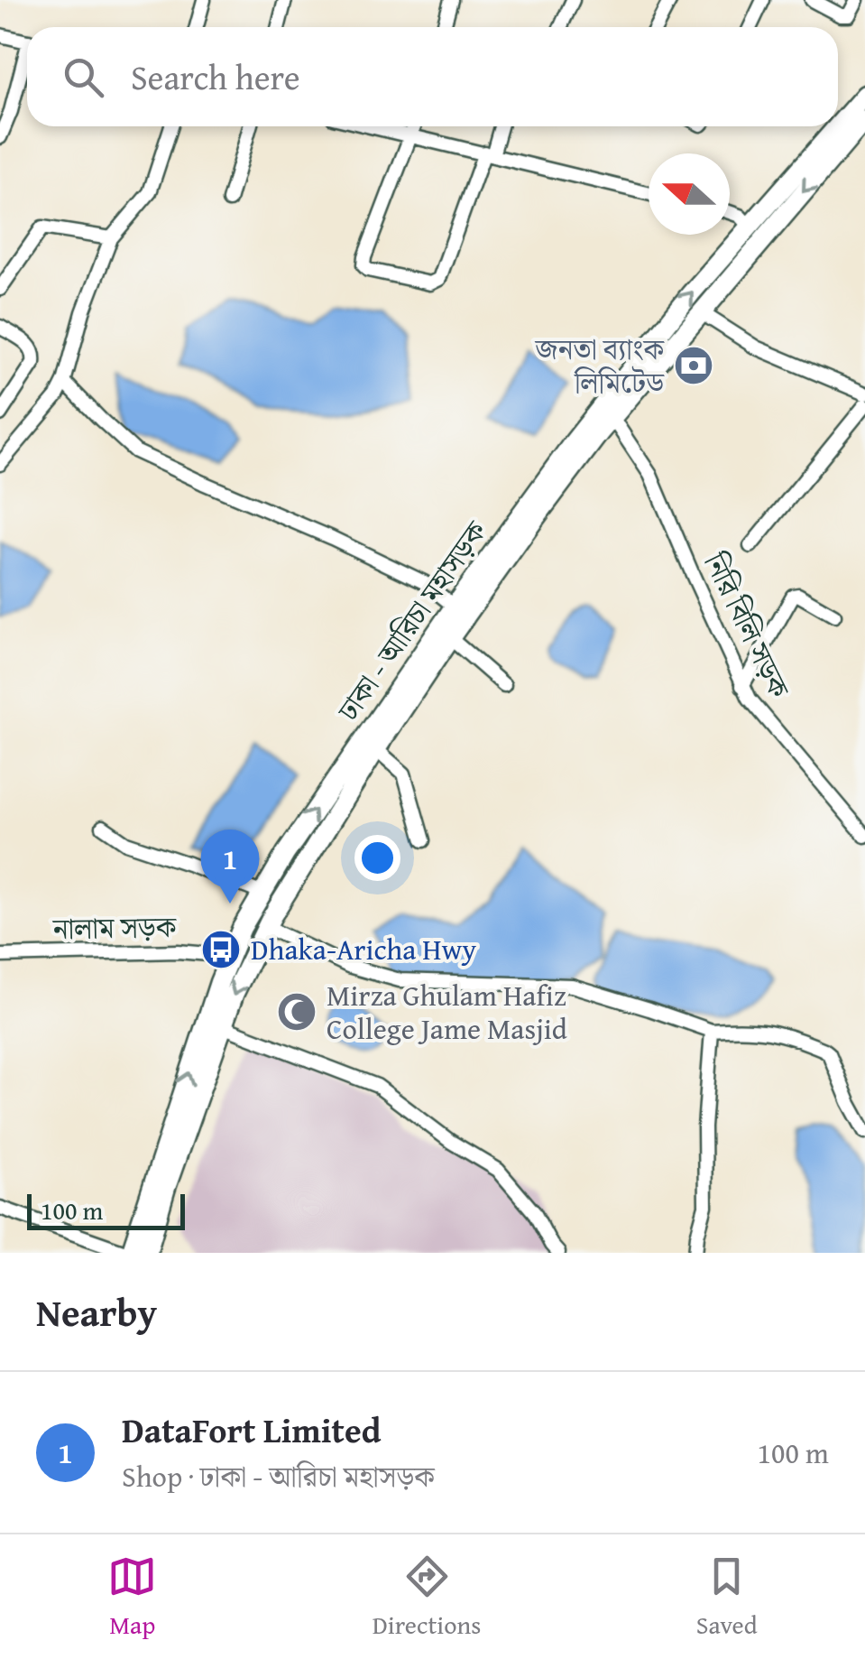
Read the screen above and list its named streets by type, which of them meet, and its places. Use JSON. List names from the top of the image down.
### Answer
{
  "streets": {
    "highway": ["ঢাকা - আরিচা মহাসড়ক"],
    "street": ["নিরি বিলি সড়ক", "নালাম সড়ক"]
  },
  "crossings": [
    ["ঢাকা - আরিচা মহাসড়ক", "নালাম সড়ক"]
  ],
  "places": {
    "bank": ["জনতা ব্যাংক লিমিটেড"],
    "bus stop": ["Dhaka-Aricha Hwy"],
    "mosque": ["Mirza Ghulam Hafiz College Jame Masjid"]
  },
  "scale_bar": "100 m",
  "north": "left",
  "page": {
    "search": "Search here",
    "pins": "1",
    "scale": "100 m",
    "heading": "Nearby",
    "list": [
      {
        "mark": "1",
        "name": "DataFort Limited",
        "note": "Shop · ঢাকা - আরিচা মহাসড়ক",
        "value": "100 m"
      }
    ],
    "nav": ["Map", "Directions", "Saved"]
  }
}
